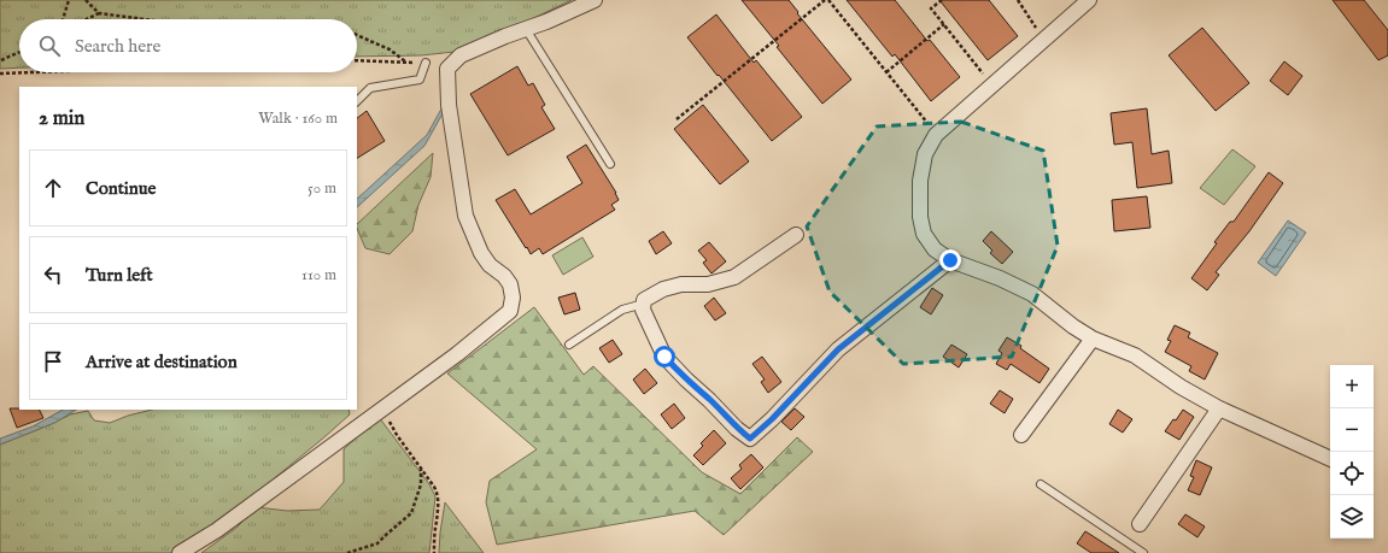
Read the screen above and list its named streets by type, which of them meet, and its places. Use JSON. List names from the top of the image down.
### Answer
{
  "page": {
    "search": "Search here",
    "heading": ["2 min", "Walk · 160 m"],
    "list": [
      ["Continue", "50 m"],
      ["Turn left", "110 m"],
      "Arrive at destination"
    ],
    "map_buttons": ["+", "−"]
  }
}
